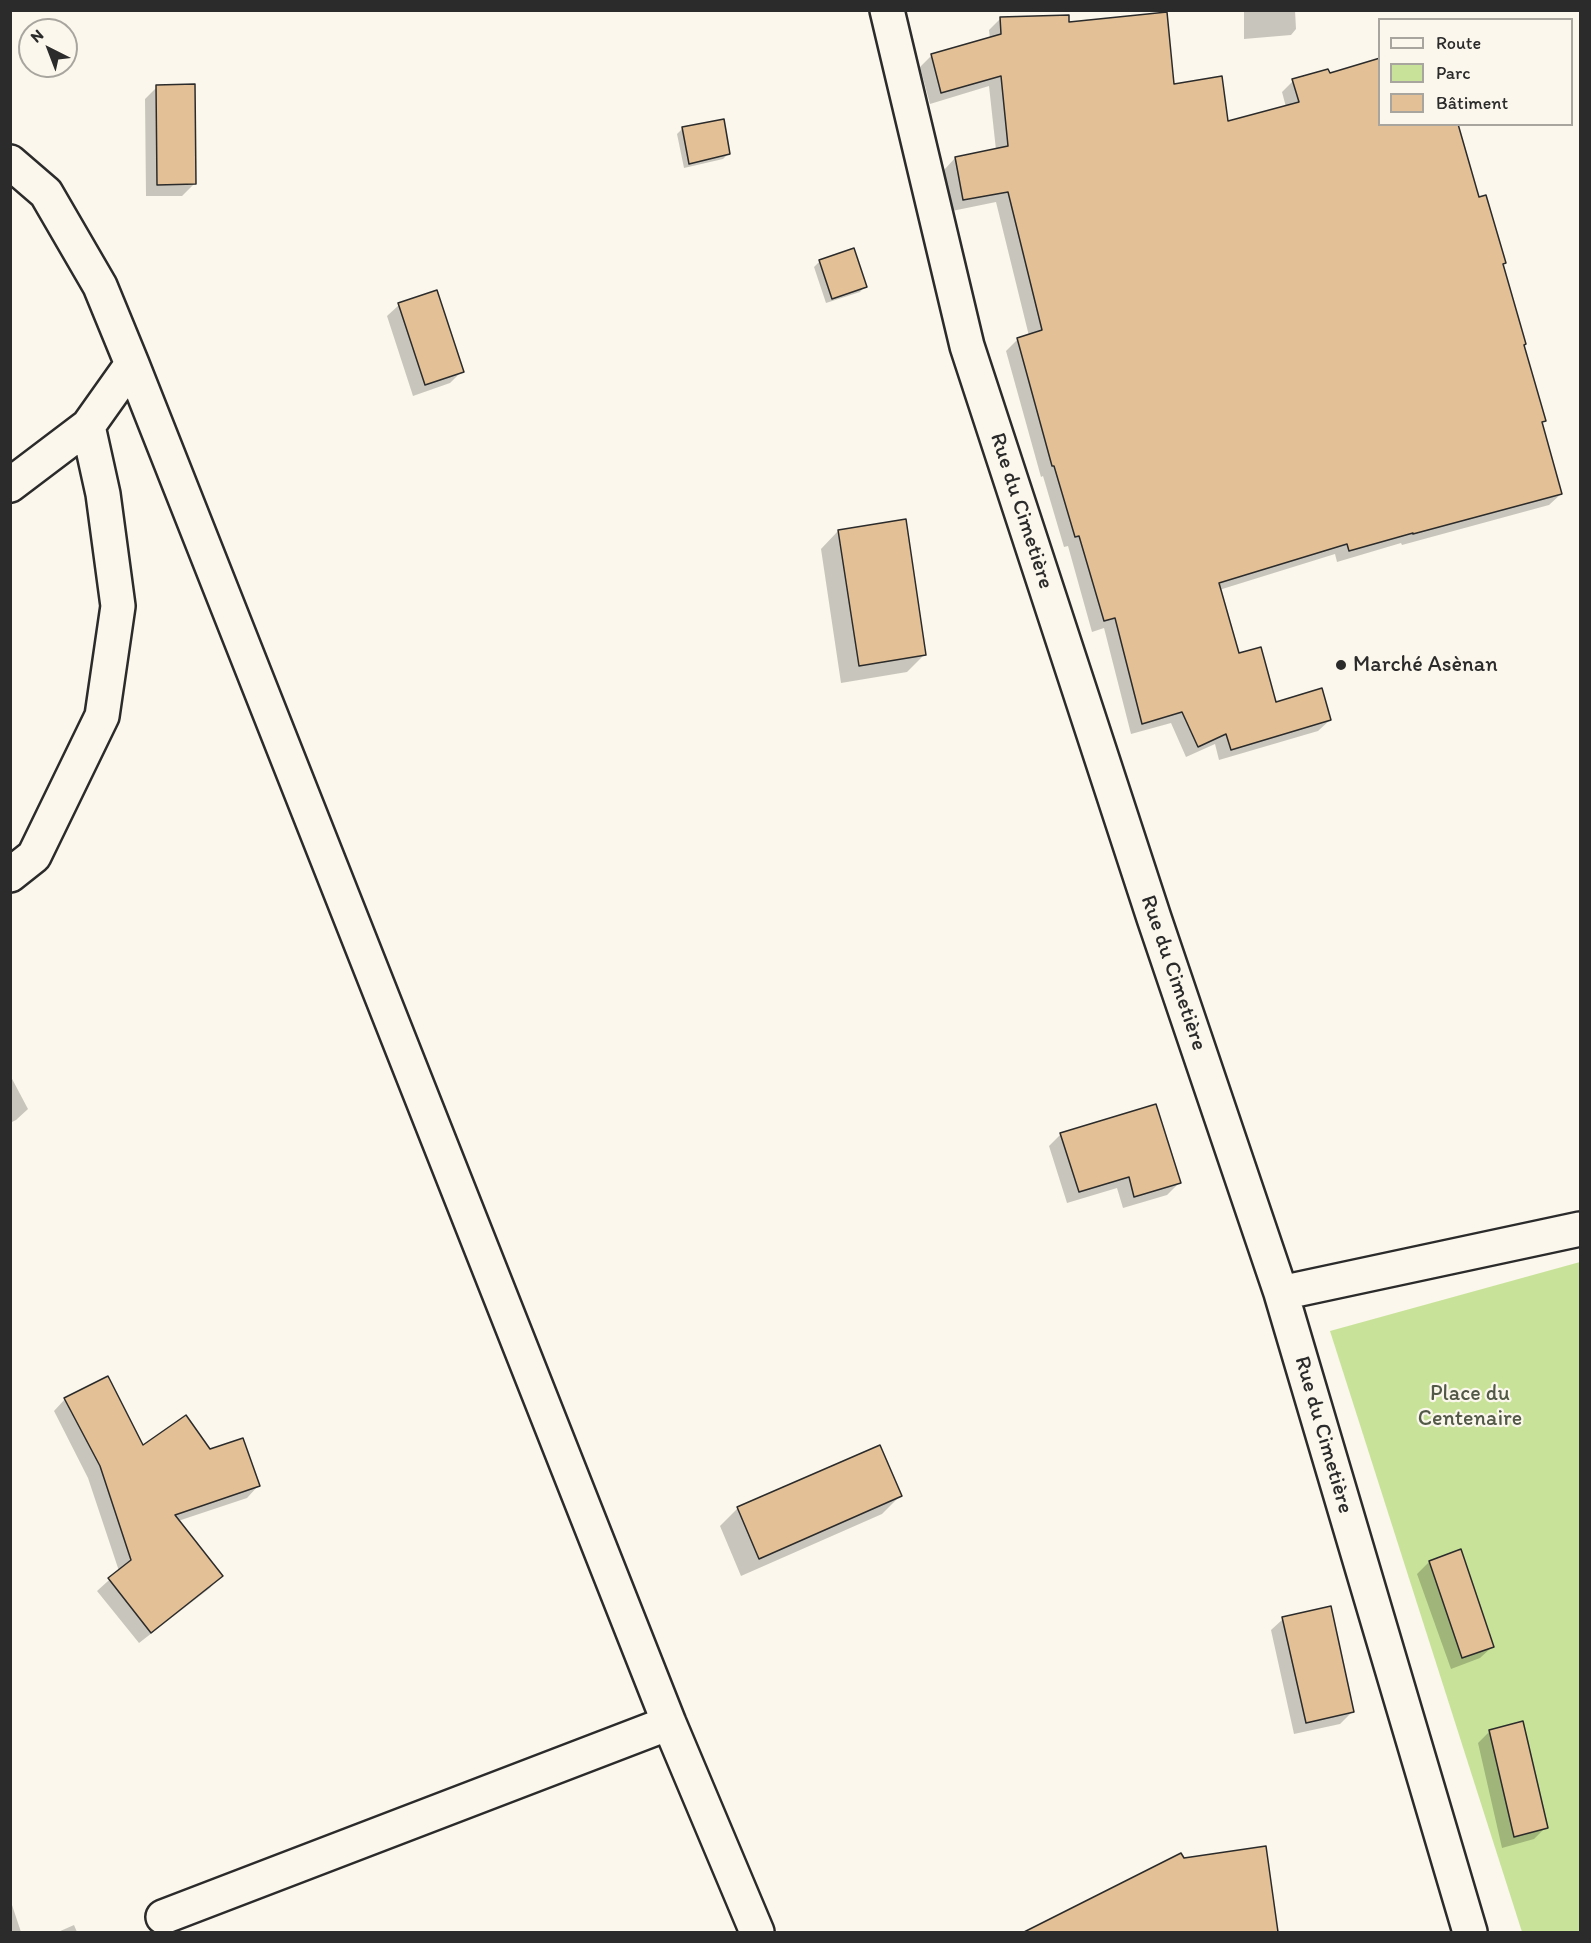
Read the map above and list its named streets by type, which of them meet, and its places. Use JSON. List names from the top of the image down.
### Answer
{
  "streets": {
    "street": ["Rue du Cimetière"]
  },
  "parks": ["Place du Centenaire"],
  "places": ["Marché Asènan"],
  "legend": ["Route", "Parc", "Bâtiment"],
  "north": "top left"
}
